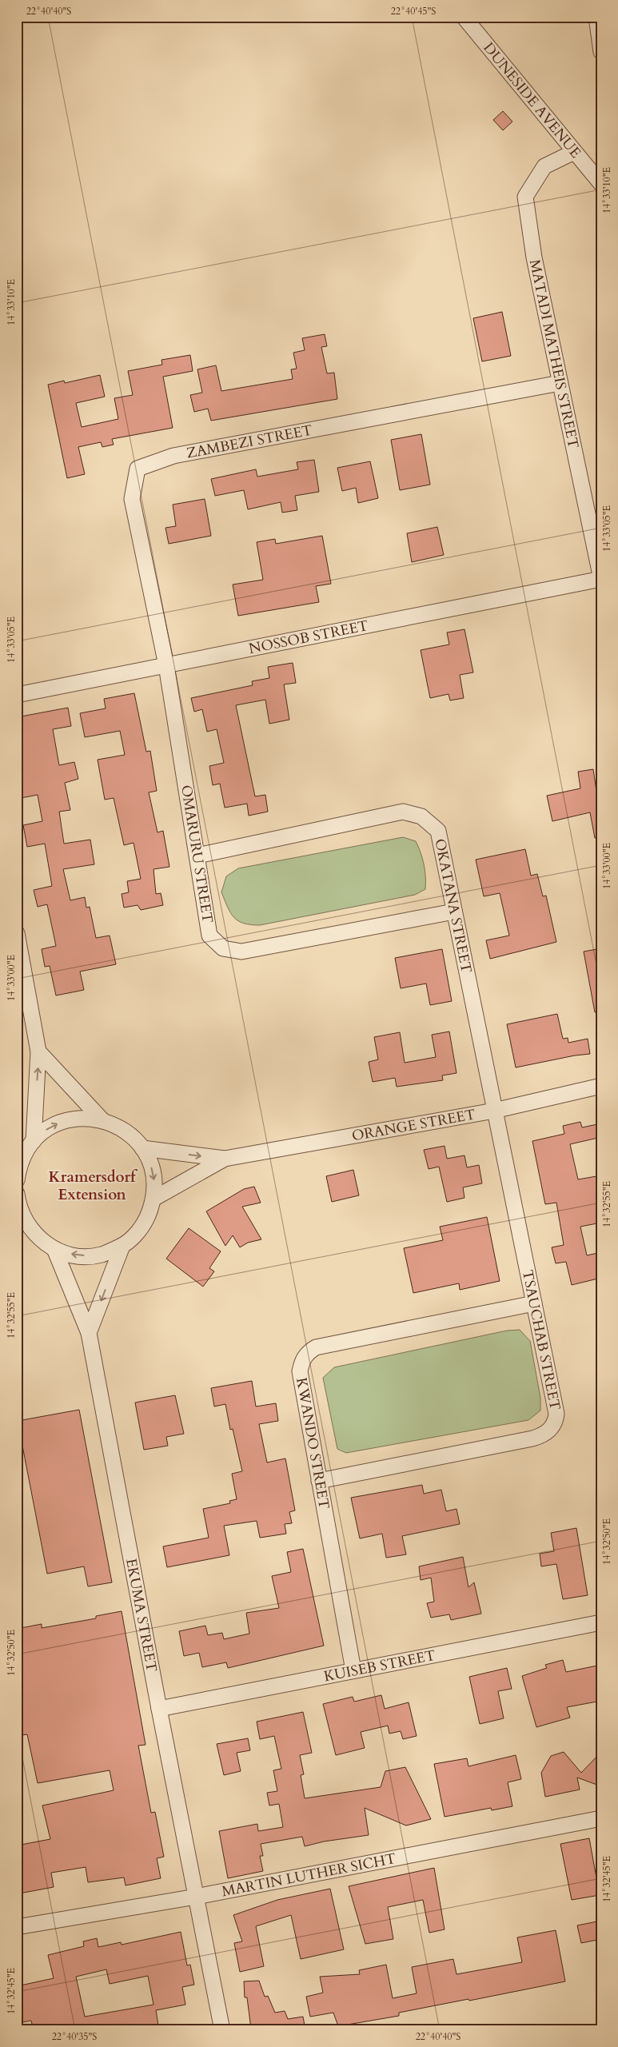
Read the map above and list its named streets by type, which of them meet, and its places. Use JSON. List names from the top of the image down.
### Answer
{
  "streets": {
    "street": [
      "DUNESIDE AVENUE",
      "MATADI MATHEIS STREET",
      "ZAMBEZI STREET",
      "NOSSOB STREET",
      "OMARURU STREET",
      "OKATANA STREET",
      "ORANGE STREET",
      "TSAUCHAB STREET",
      "KWANDO STREET",
      "EKUMA STREET",
      "KUISEB STREET",
      "MARTIN LUTHER SICHT"
    ]
  },
  "crossings": [
    ["DUNESIDE AVENUE", "MATADI MATHEIS STREET"],
    ["MATADI MATHEIS STREET", "ZAMBEZI STREET"],
    ["MATADI MATHEIS STREET", "NOSSOB STREET"],
    ["ZAMBEZI STREET", "NOSSOB STREET"],
    ["ZAMBEZI STREET", "OMARURU STREET"],
    ["NOSSOB STREET", "OMARURU STREET"],
    ["OMARURU STREET", "OKATANA STREET"],
    ["OKATANA STREET", "ORANGE STREET"],
    ["OKATANA STREET", "TSAUCHAB STREET"],
    ["ORANGE STREET", "TSAUCHAB STREET"],
    ["TSAUCHAB STREET", "KWANDO STREET"],
    ["KWANDO STREET", "KUISEB STREET"],
    ["EKUMA STREET", "KUISEB STREET"],
    ["EKUMA STREET", "MARTIN LUTHER SICHT"]
  ],
  "districts": ["Kramersdorf Extension"],
  "coordinates": [
    "22°40'40\"S",
    "22°40'45\"S",
    "14°33'10\"E",
    "14°33'05\"E",
    "14°33'00\"E",
    "14°32'55\"E",
    "14°32'50\"E",
    "14°32'45\"E",
    "22°40'35\"S"
  ]
}
